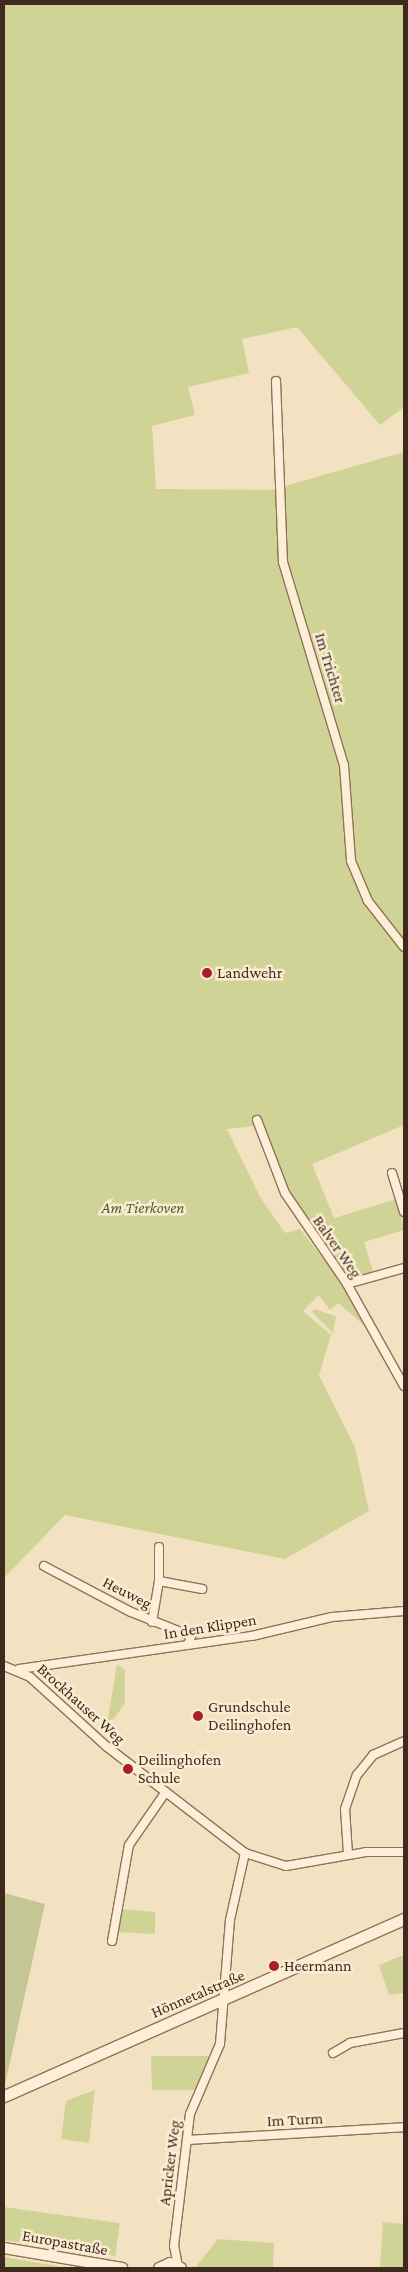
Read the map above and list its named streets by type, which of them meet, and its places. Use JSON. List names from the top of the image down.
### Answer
{
  "streets": {
    "main road": ["Hönnetalstraße"],
    "street": [
      "Im Trichter",
      "Balver Weg",
      "Heuweg",
      "In den Klippen",
      "Brockhauser Weg",
      "Im Turm",
      "Apricker Weg",
      "Europastraße"
    ]
  },
  "crossings": [
    ["Heuweg", "In den Klippen"],
    ["In den Klippen", "Brockhauser Weg"],
    ["Brockhauser Weg", "Apricker Weg"],
    ["Hönnetalstraße", "Apricker Weg"],
    ["Im Turm", "Apricker Weg"]
  ],
  "parks": ["Am Tierkoven"],
  "places": [
    "Landwehr",
    "Grundschule Deilinghofen",
    "Deilinghofen Schule",
    "Heermann"
  ]
}
